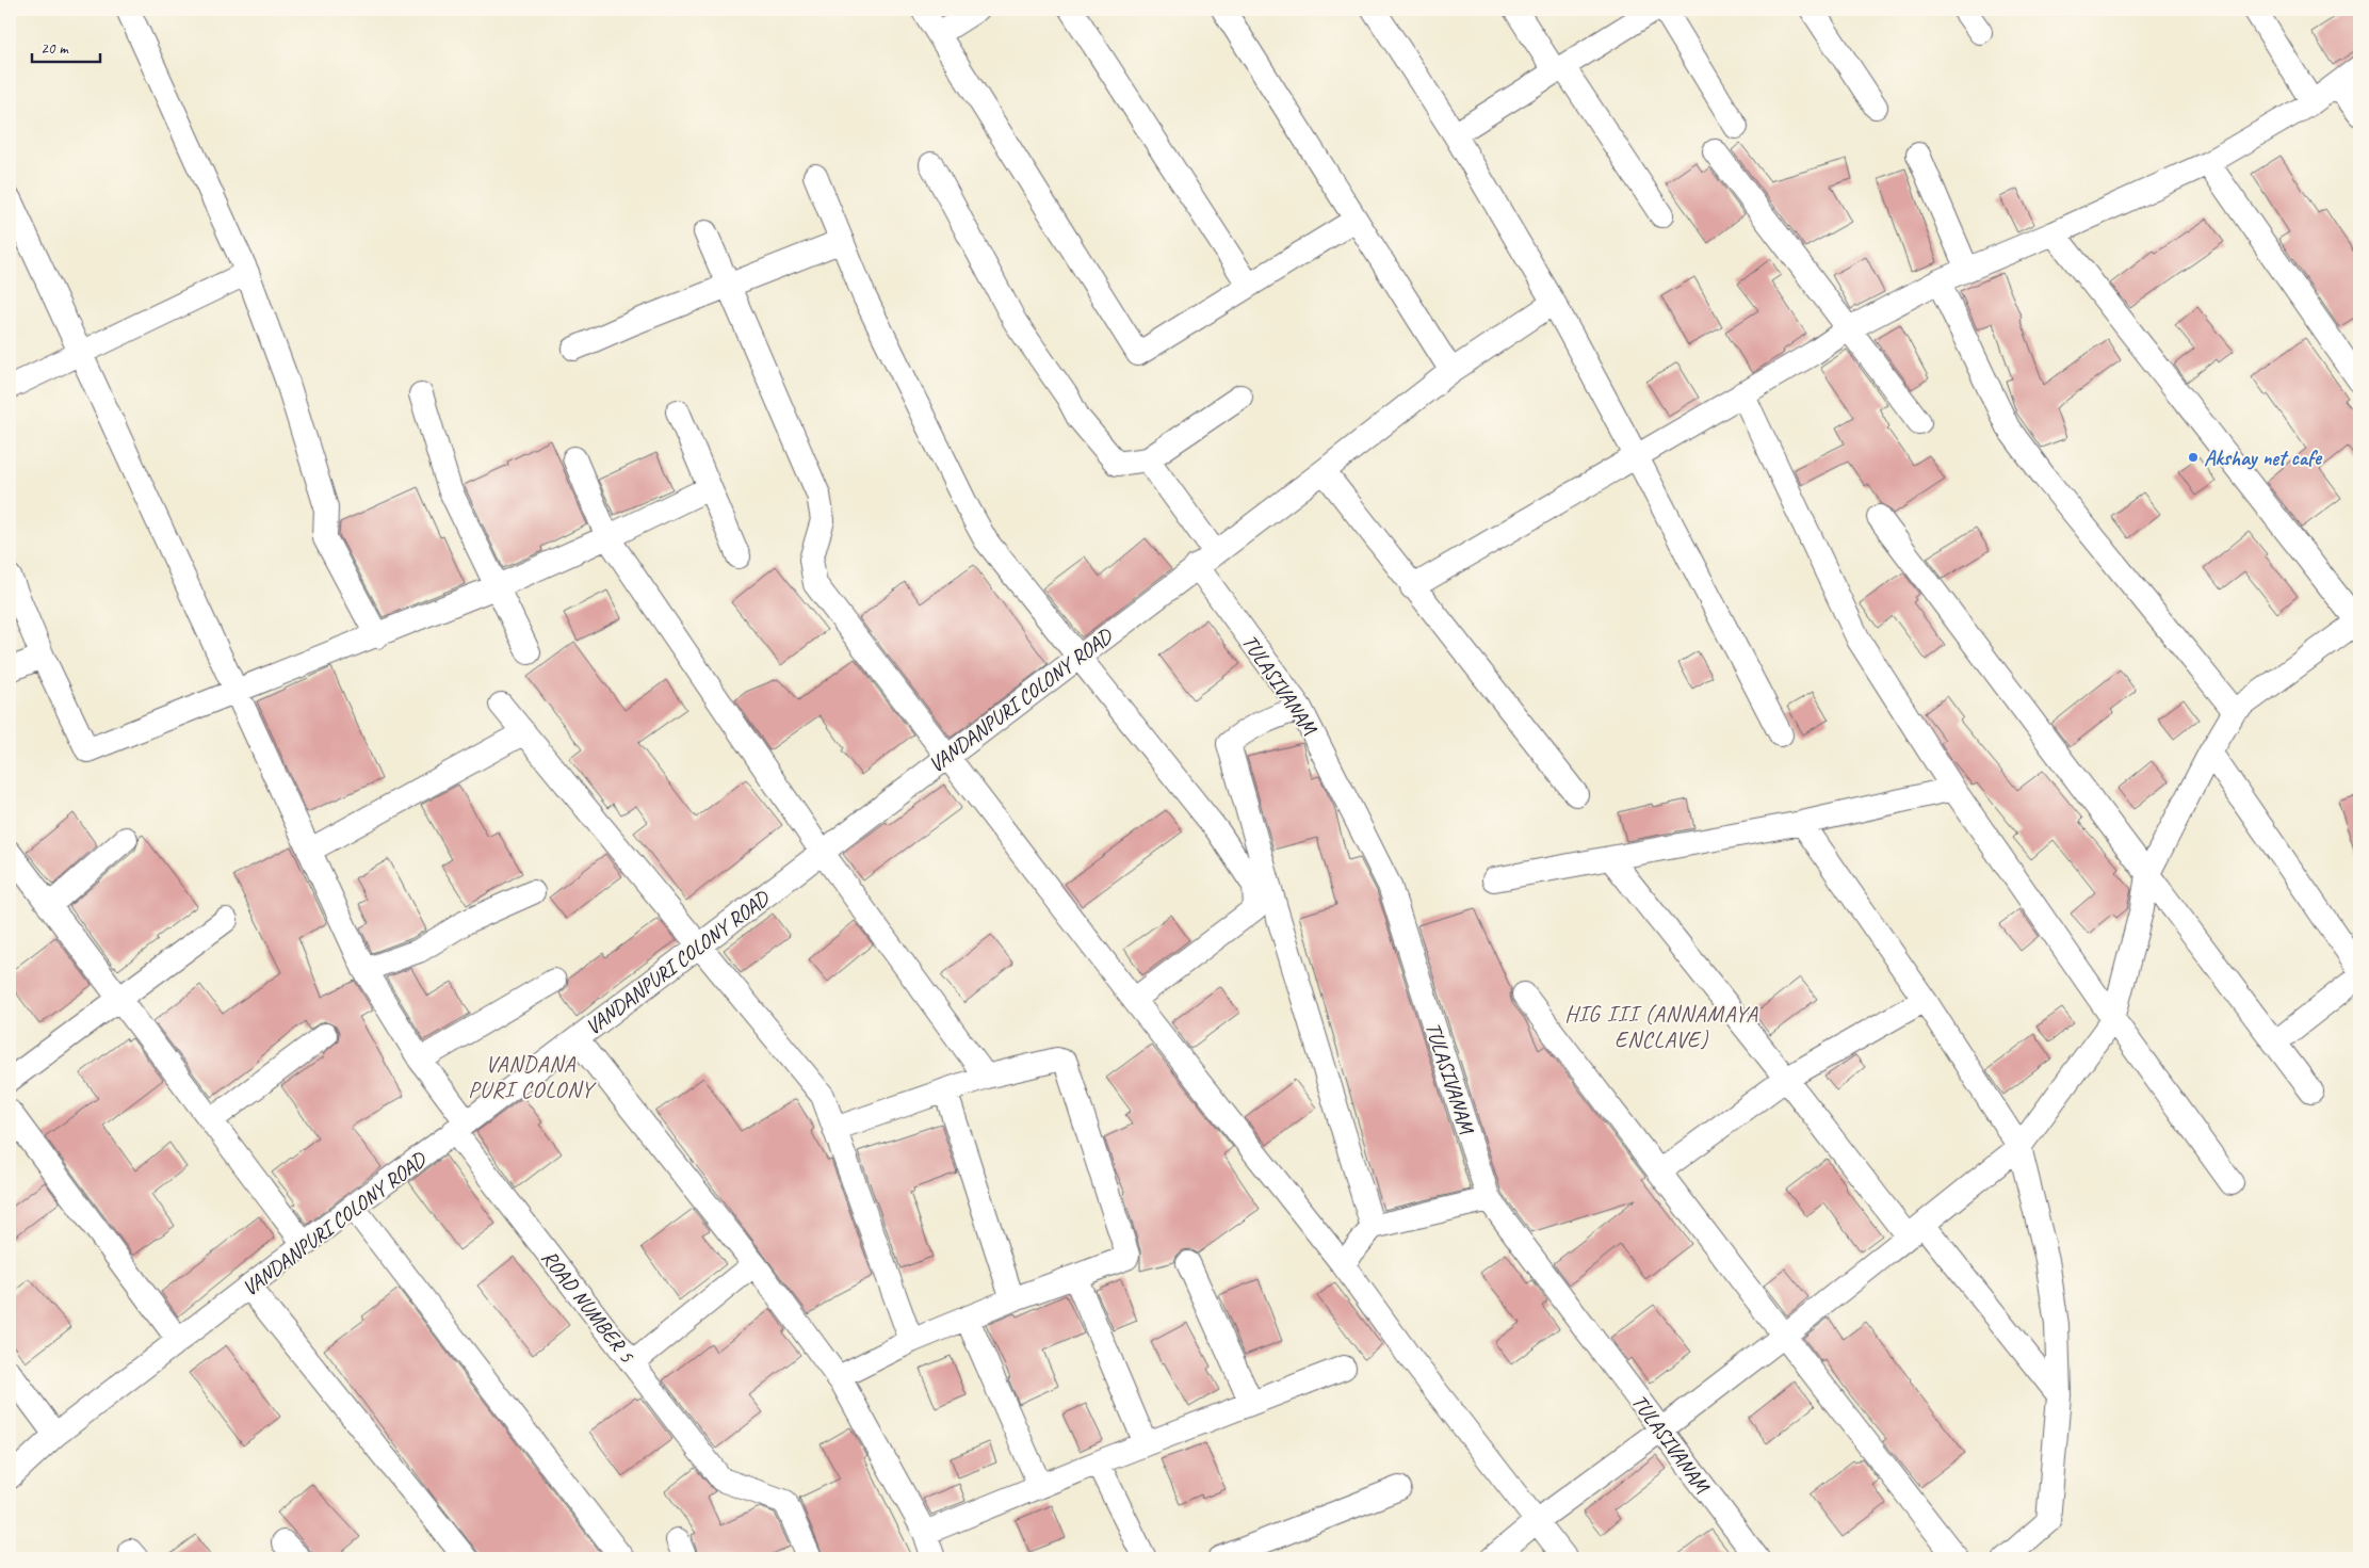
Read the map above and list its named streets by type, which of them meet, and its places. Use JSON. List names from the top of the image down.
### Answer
{
  "streets": {
    "street": ["TULASIVANAM", "VANDANPURI COLONY ROAD", "ROAD NUMBER 5"]
  },
  "crossings": [
    ["TULASIVANAM", "VANDANPURI COLONY ROAD"],
    ["VANDANPURI COLONY ROAD", "ROAD NUMBER 5"]
  ],
  "districts": ["HIG III (ANNAMAYA ENCLAVE)", "VANDANA PURI COLONY"],
  "places": ["Akshay net cafe"],
  "scale_bar": "20 m"
}
